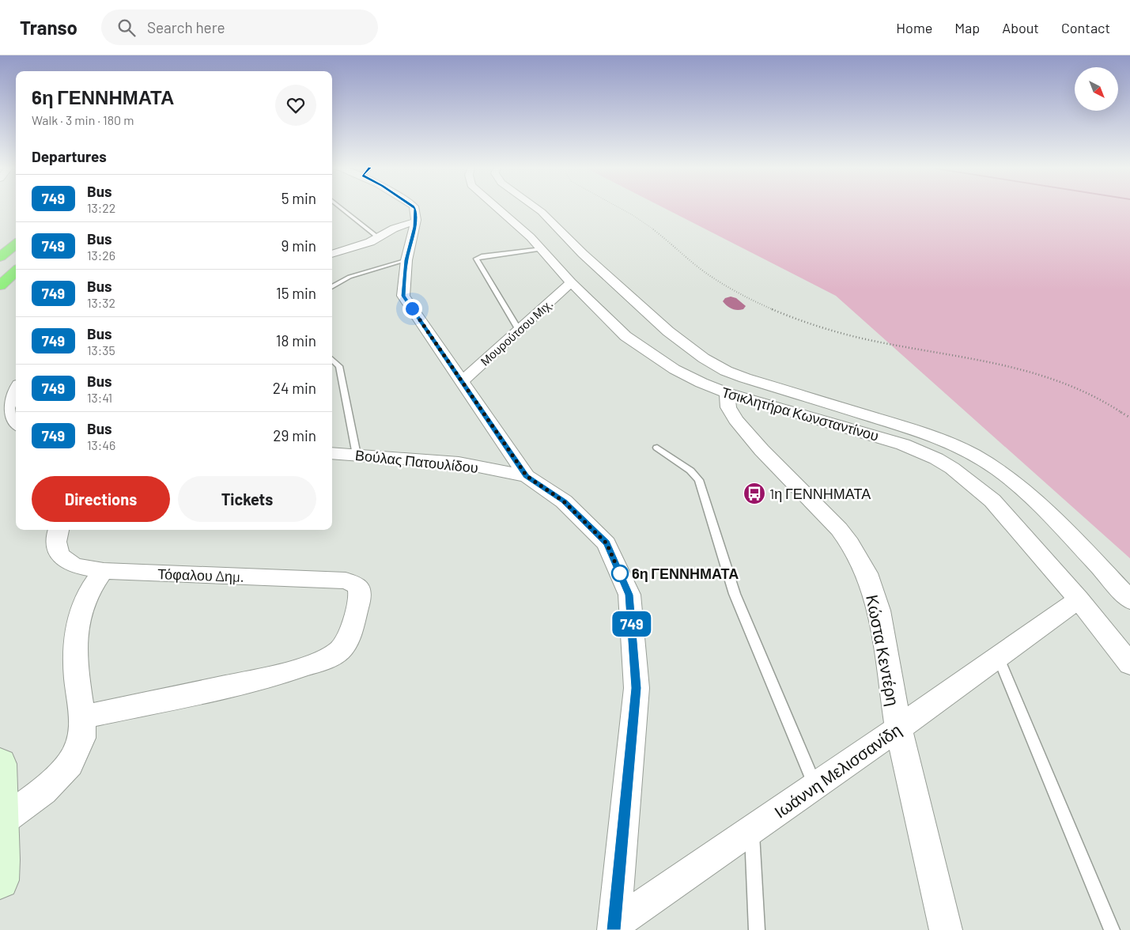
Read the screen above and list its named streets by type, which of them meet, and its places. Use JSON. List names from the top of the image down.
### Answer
{
  "streets": {
    "street": [
      "Μουρούτσου Μιχ.",
      "Τσικλητήρα Κωνσταντίνου",
      "Βούλας Πατουλίδου",
      "Τόφαλου Δημ.",
      "Κώστα Κεντέρη",
      "Ιωάννη Μελισσανίδη"
    ]
  },
  "crossings": [
    ["Μουρούτσου Μιχ.", "Τσικλητήρα Κωνσταντίνου"],
    ["Τσικλητήρα Κωνσταντίνου", "Κώστα Κεντέρη"],
    ["Τσικλητήρα Κωνσταντίνου", "Ιωάννη Μελισσανίδη"],
    ["Κώστα Κεντέρη", "Ιωάννη Μελισσανίδη"]
  ],
  "places": {
    "bus stop": ["1η ΓΕΝΝΗΜΑΤΑ"],
    "other": ["6η ΓΕΝΝΗΜΑΤΑ"]
  },
  "lines": ["bus line 749"],
  "north": "bottom right",
  "page": {
    "header": "Transo",
    "search": "Search here",
    "nav": [
      "Home",
      "Map",
      "About",
      "Contact"
    ],
    "on_map": "749",
    "heading": [
      ["6η ΓΕΝΝΗΜΑΤΑ", "Walk · 3 min · 180 m"],
      "Departures"
    ],
    "list": [
      {
        "mark": "749",
        "name": "Bus",
        "note": "13:22",
        "value": "5 min"
      },
      {
        "mark": "749",
        "name": "Bus",
        "note": "13:26",
        "value": "9 min"
      },
      {
        "mark": "749",
        "name": "Bus",
        "note": "13:32",
        "value": "15 min"
      },
      {
        "mark": "749",
        "name": "Bus",
        "note": "13:35",
        "value": "18 min"
      },
      {
        "mark": "749",
        "name": "Bus",
        "note": "13:41",
        "value": "24 min"
      },
      {
        "mark": "749",
        "name": "Bus",
        "note": "13:46",
        "value": "29 min"
      }
    ],
    "buttons": ["Directions", "Tickets"]
  }
}
